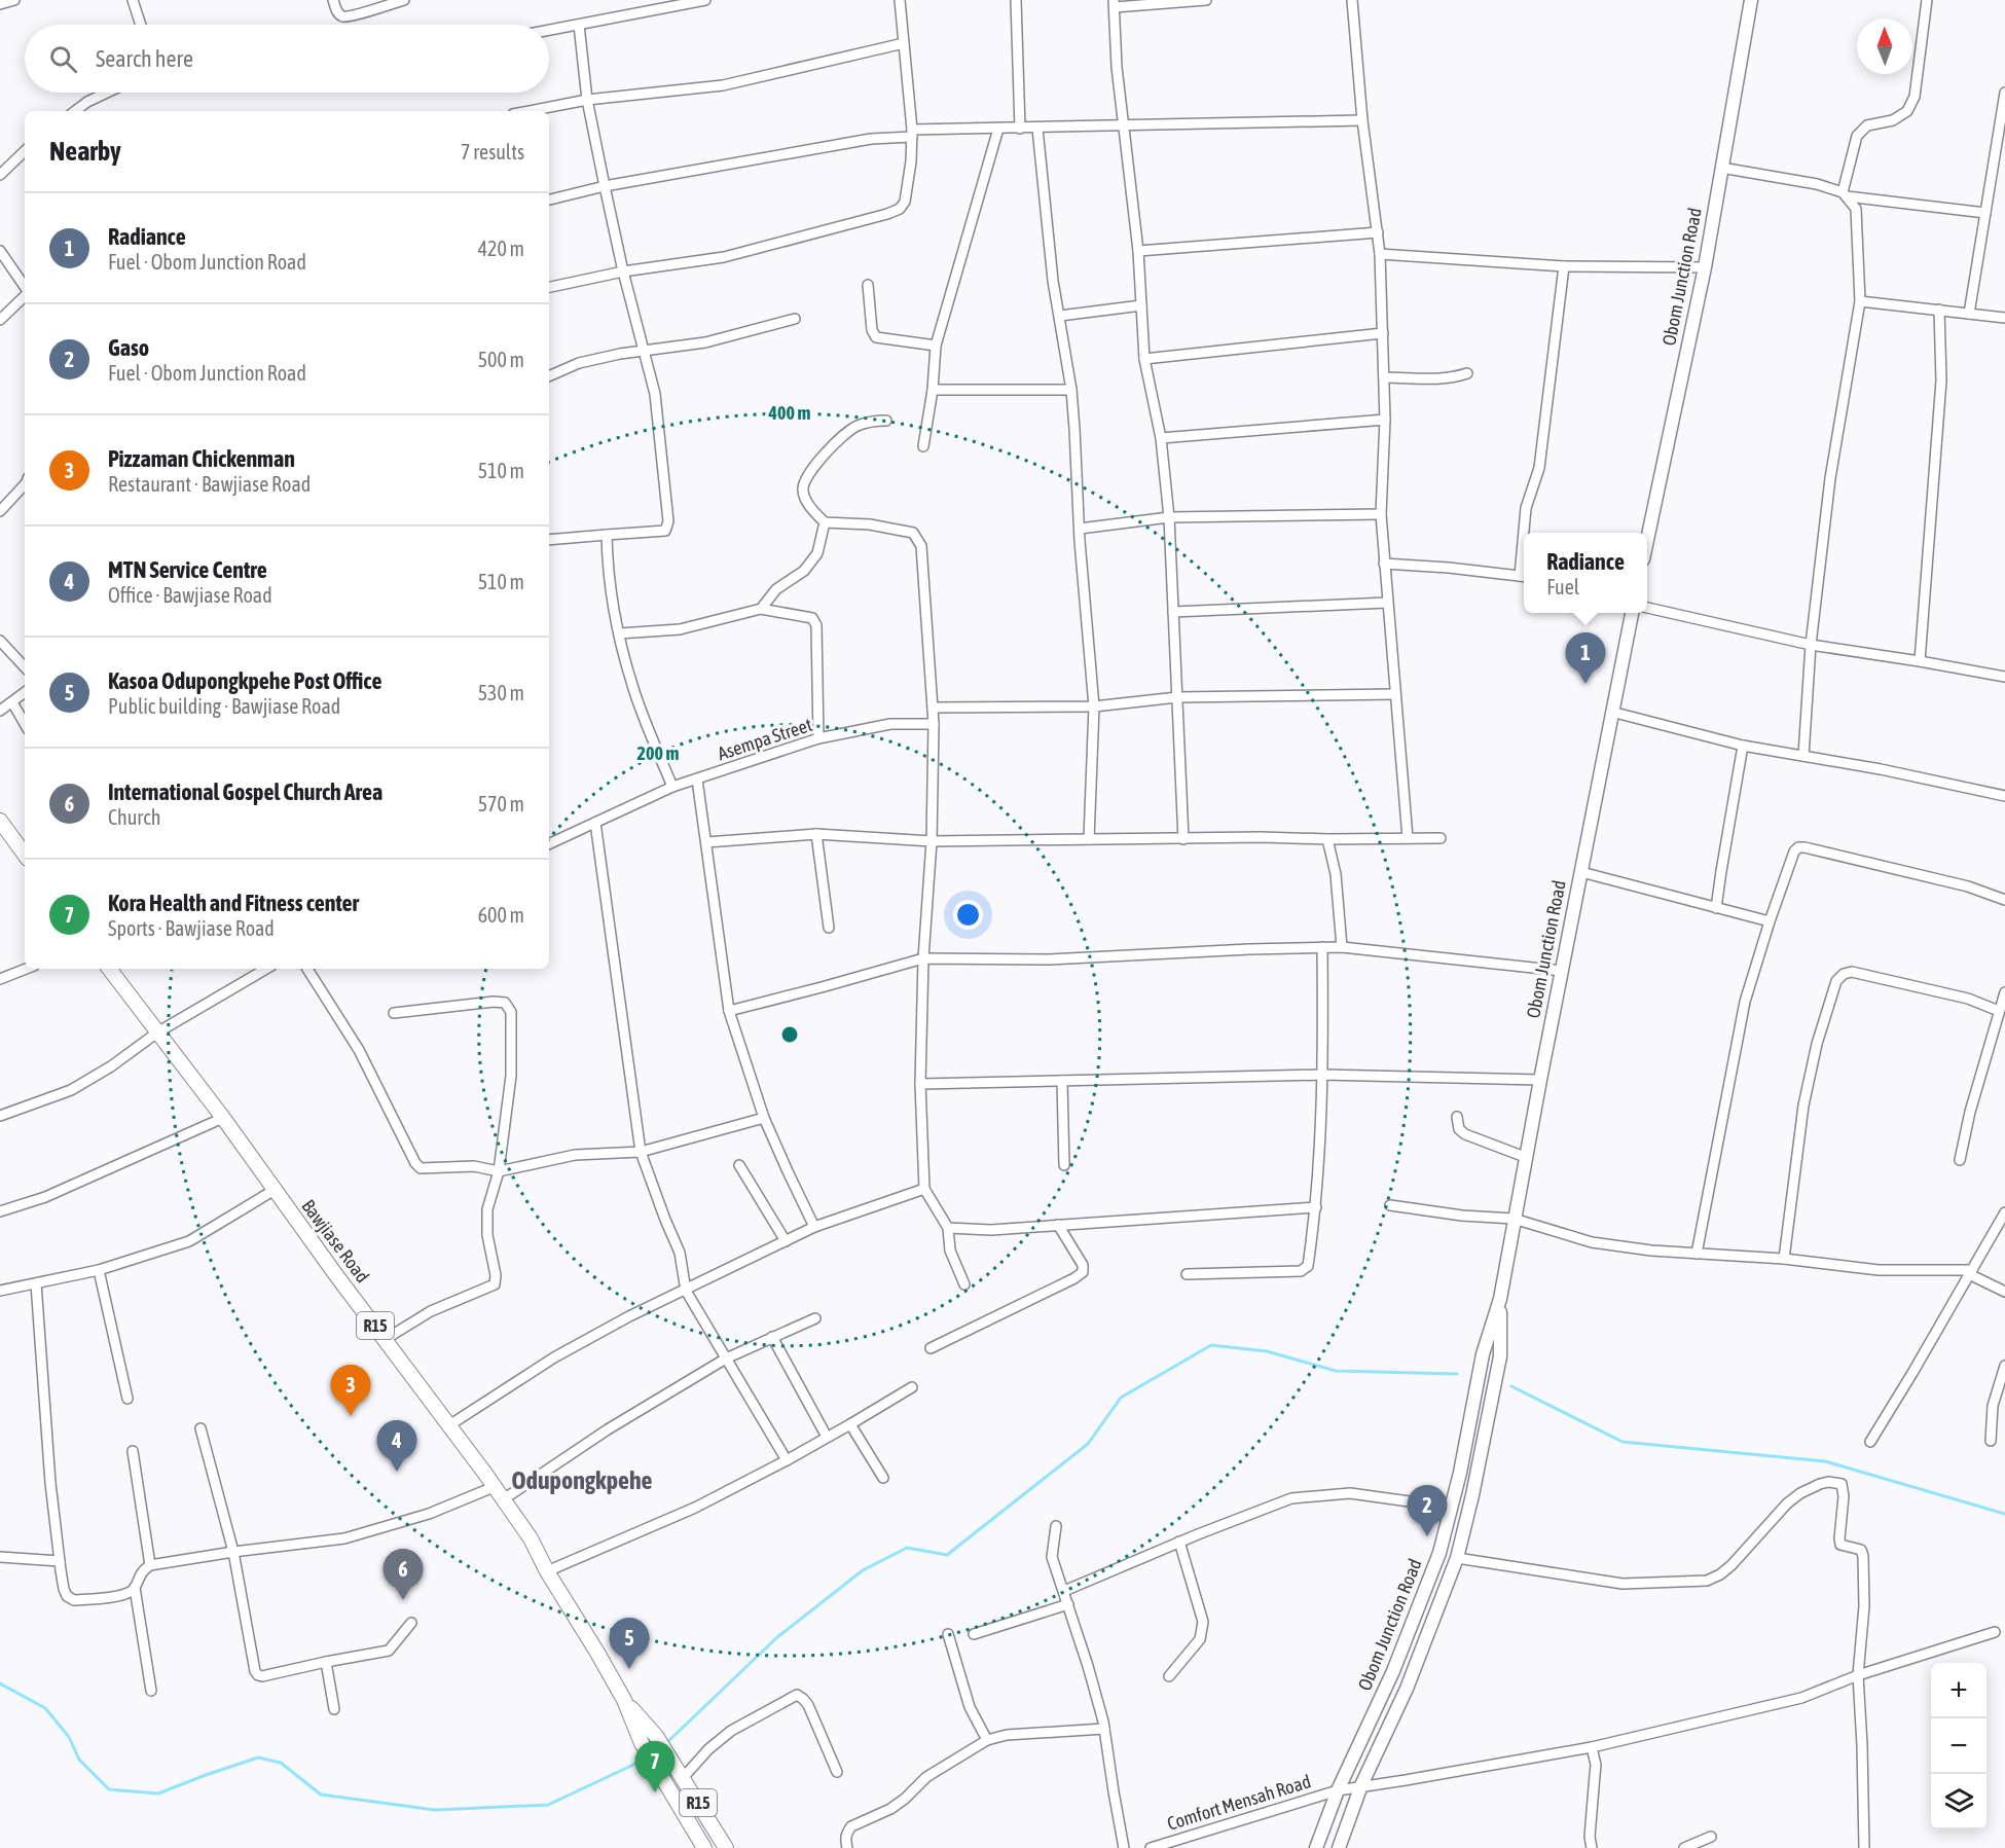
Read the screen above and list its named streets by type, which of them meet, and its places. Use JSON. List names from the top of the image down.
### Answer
{
  "streets": {
    "main road": ["Obom Junction Road", "Bawjiase Road", "R15"],
    "street": ["Asempa Street", "Comfort Mensah Road"]
  },
  "crossings": [
    ["Obom Junction Road", "Comfort Mensah Road"]
  ],
  "districts": ["Odupongkpehe"],
  "north": "top",
  "page": {
    "search": "Search here",
    "heading": ["Nearby", "7 results"],
    "list": [
      {
        "mark": "1",
        "name": "Radiance",
        "note": "Fuel · Obom Junction Road",
        "value": "420 m"
      },
      {
        "mark": "2",
        "name": "Gaso",
        "note": "Fuel · Obom Junction Road",
        "value": "500 m"
      },
      {
        "mark": "3",
        "name": "Pizzaman Chickenman",
        "note": "Restaurant · Bawjiase Road",
        "value": "510 m"
      },
      {
        "mark": "4",
        "name": "MTN Service Centre",
        "note": "Office · Bawjiase Road",
        "value": "510 m"
      },
      {
        "mark": "5",
        "name": "Kasoa Odupongkpehe Post Office",
        "note": "Public building · Bawjiase Road",
        "value": "530 m"
      },
      {
        "mark": "6",
        "name": "International Gospel Church Area",
        "note": "Church",
        "value": "570 m"
      },
      {
        "mark": "7",
        "name": "Kora Health and Fitness center",
        "note": "Sports · Bawjiase Road",
        "value": "600 m"
      }
    ],
    "popup": ["Radiance", "Fuel"],
    "pins": [
      "1",
      "3",
      "4",
      "2",
      "6",
      "5",
      "7"
    ],
    "map_buttons": ["+", "−"]
  },
  "rings": ["400 m", "200 m"]
}
